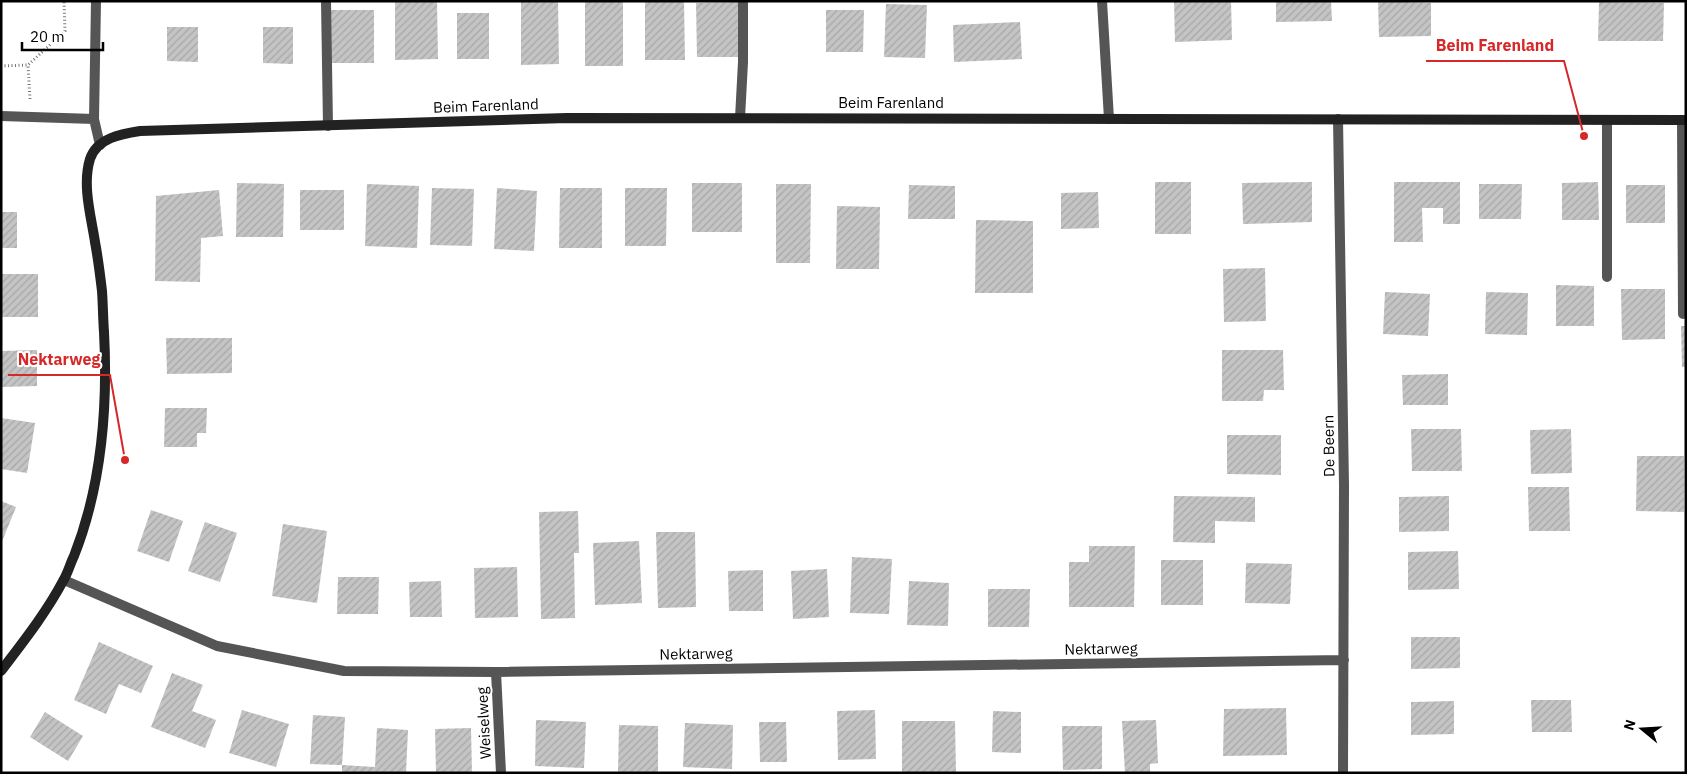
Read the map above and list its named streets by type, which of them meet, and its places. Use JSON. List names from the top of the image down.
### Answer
{
  "streets": {
    "street": [
      "Beim Farenland",
      "De Beern",
      "Nektarweg",
      "Weiselweg"
    ]
  },
  "crossings": [
    ["Beim Farenland", "De Beern"],
    ["De Beern", "Nektarweg"],
    ["Nektarweg", "Weiselweg"]
  ],
  "places": ["Beim Farenland", "Nektarweg"],
  "scale_bar": "20 m",
  "north": "left"
}
